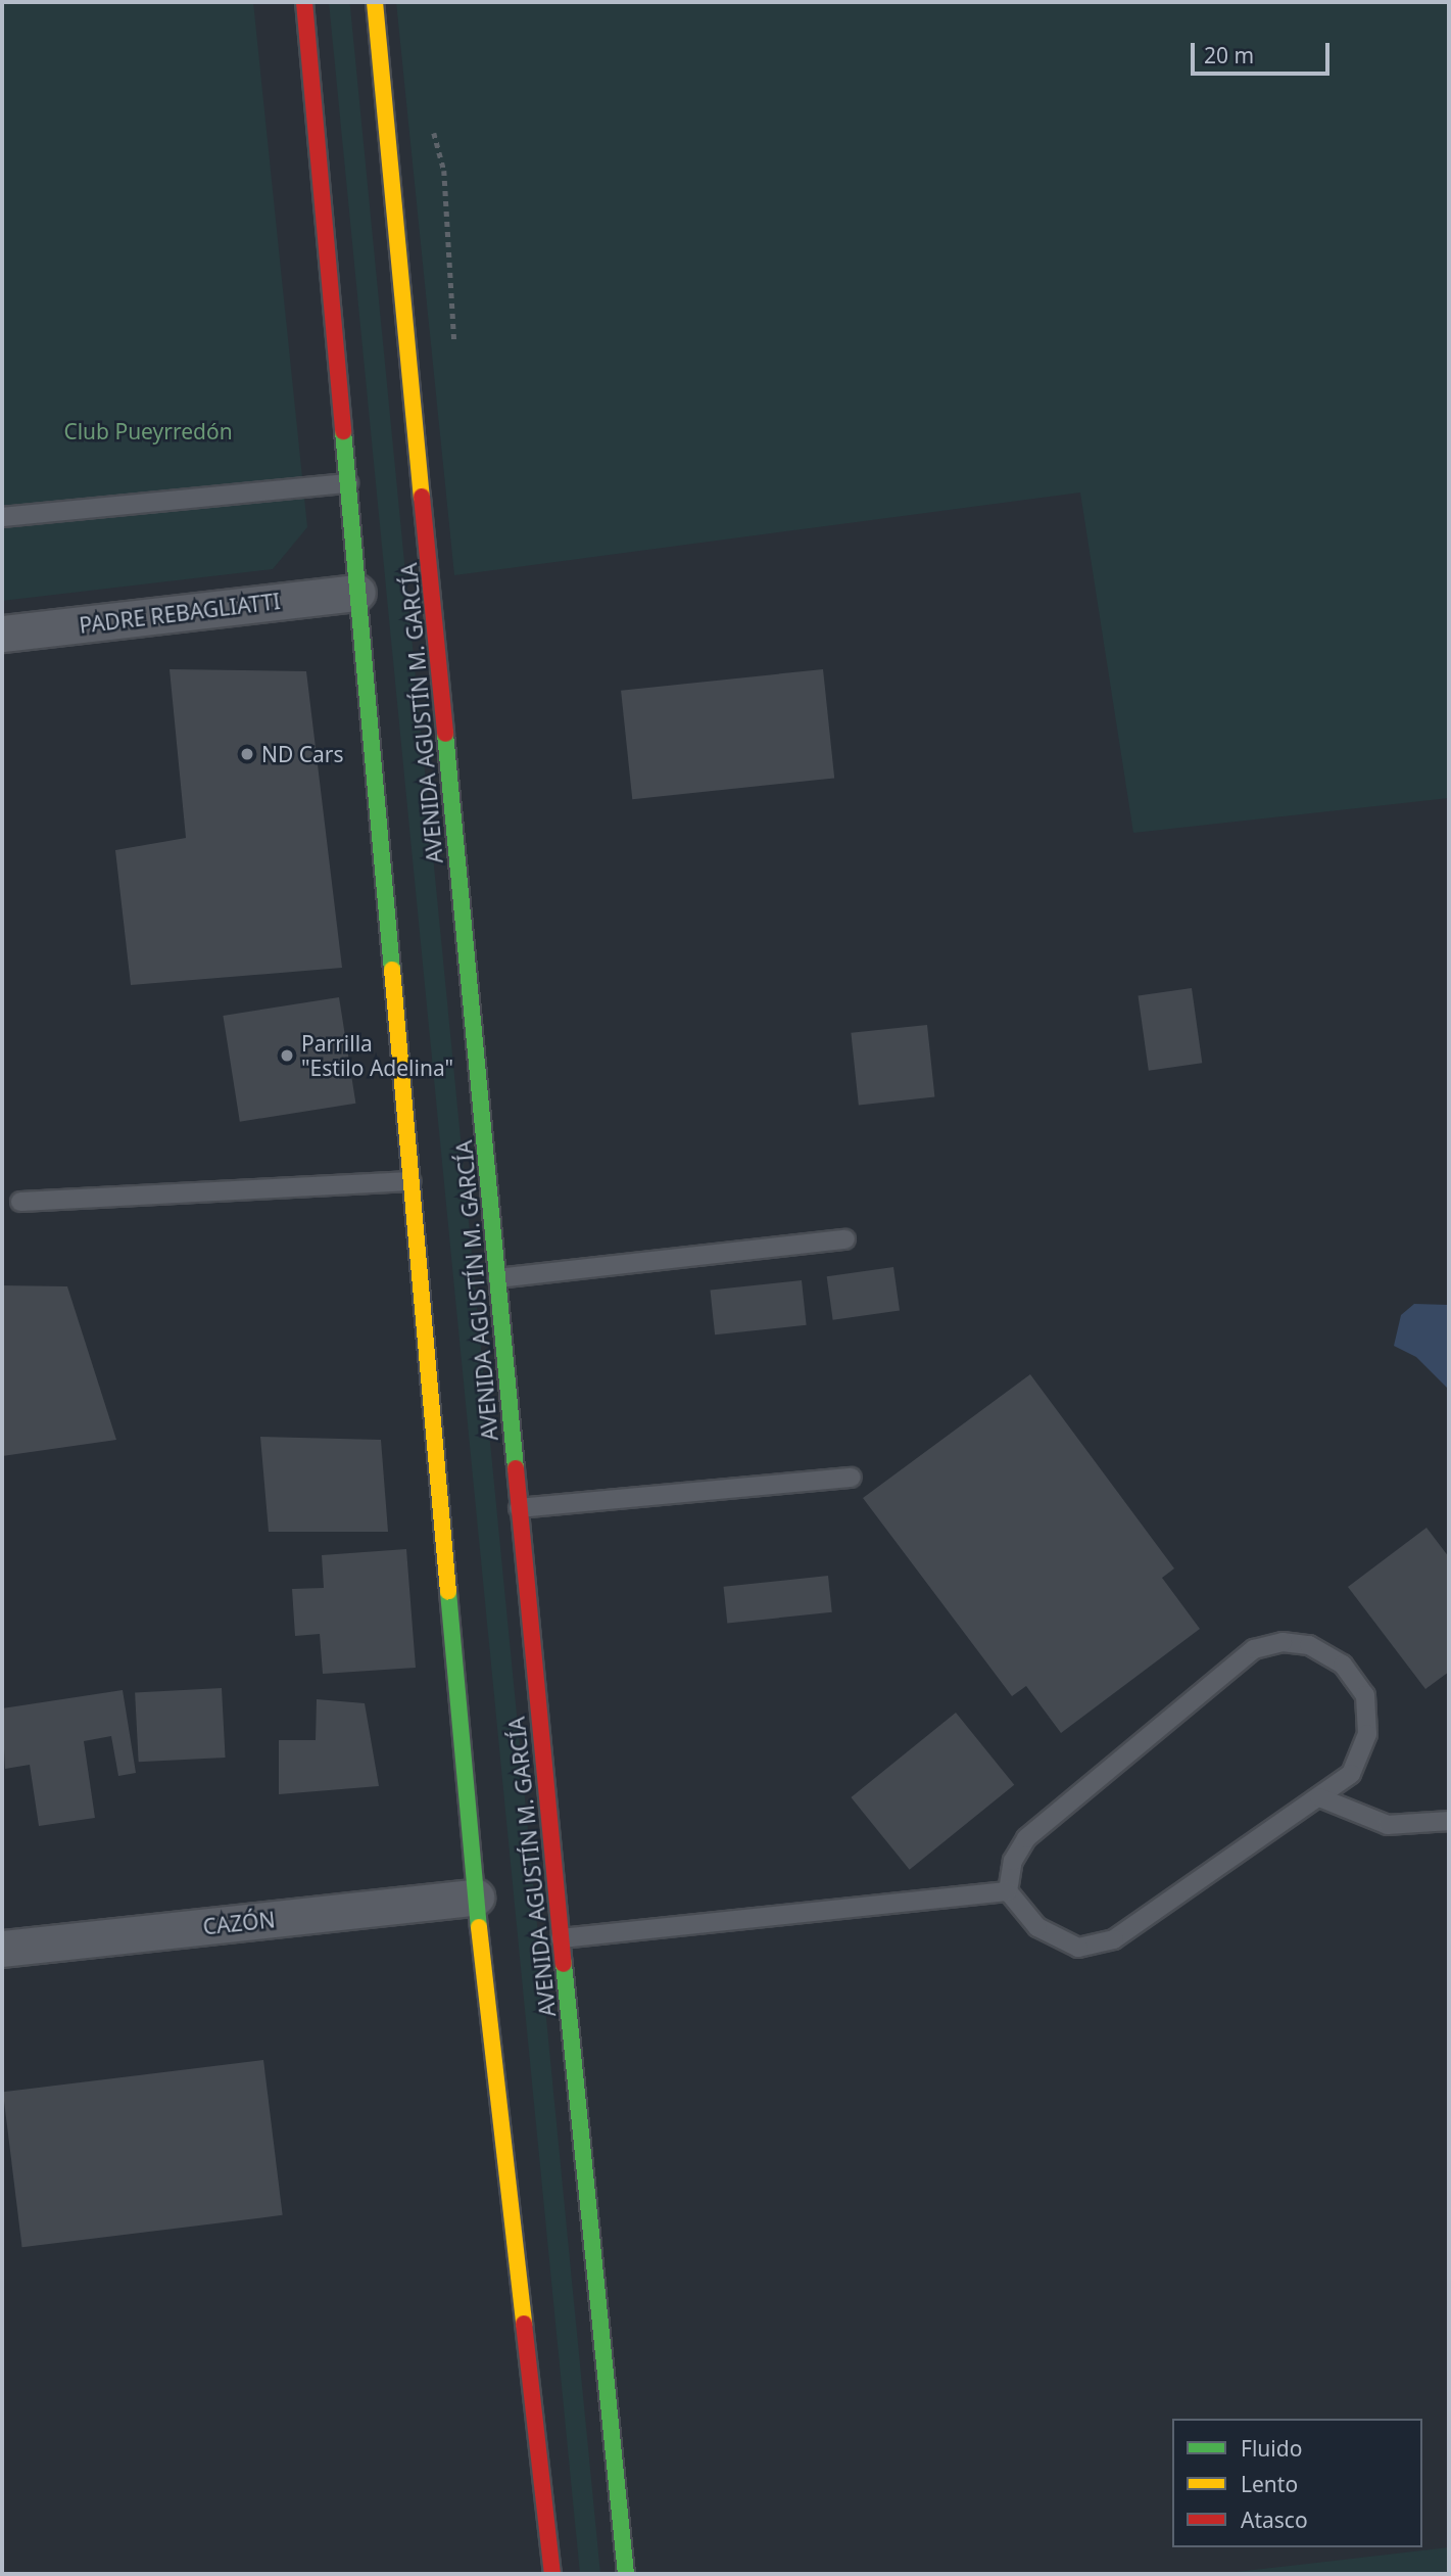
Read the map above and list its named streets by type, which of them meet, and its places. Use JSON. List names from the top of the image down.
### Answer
{
  "streets": {
    "main road": ["AVENIDA AGUSTÍN M. GARCÍA"],
    "street": ["PADRE REBAGLIATTI", "CAZÓN"]
  },
  "parks": ["Club Pueyrredón"],
  "places": ["ND Cars", "Parrilla \"Estilo Adelina\""],
  "legend": ["Fluido", "Lento", "Atasco"],
  "scale_bar": "20 m"
}
